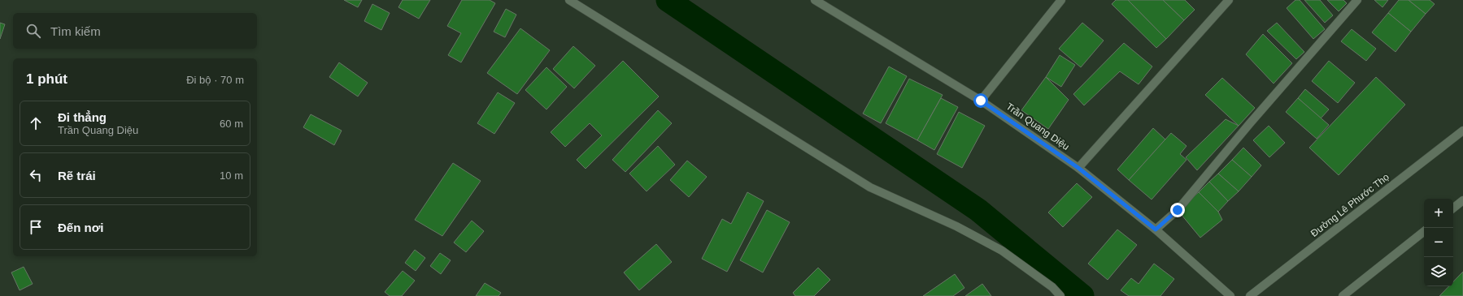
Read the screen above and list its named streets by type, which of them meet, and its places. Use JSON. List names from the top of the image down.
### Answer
{
  "streets": {
    "street": ["Trần Quang Diệu", "Đường Lê Phước Thọ"]
  },
  "page": {
    "search": "Tìm kiếm",
    "heading": ["1 phút", "Đi bộ · 70 m"],
    "list": [
      ["Đi thẳng", "Trần Quang Diệu", "60 m"],
      ["Rẽ trái", "10 m"],
      "Đến nơi"
    ],
    "map_buttons": ["+", "−"]
  }
}
